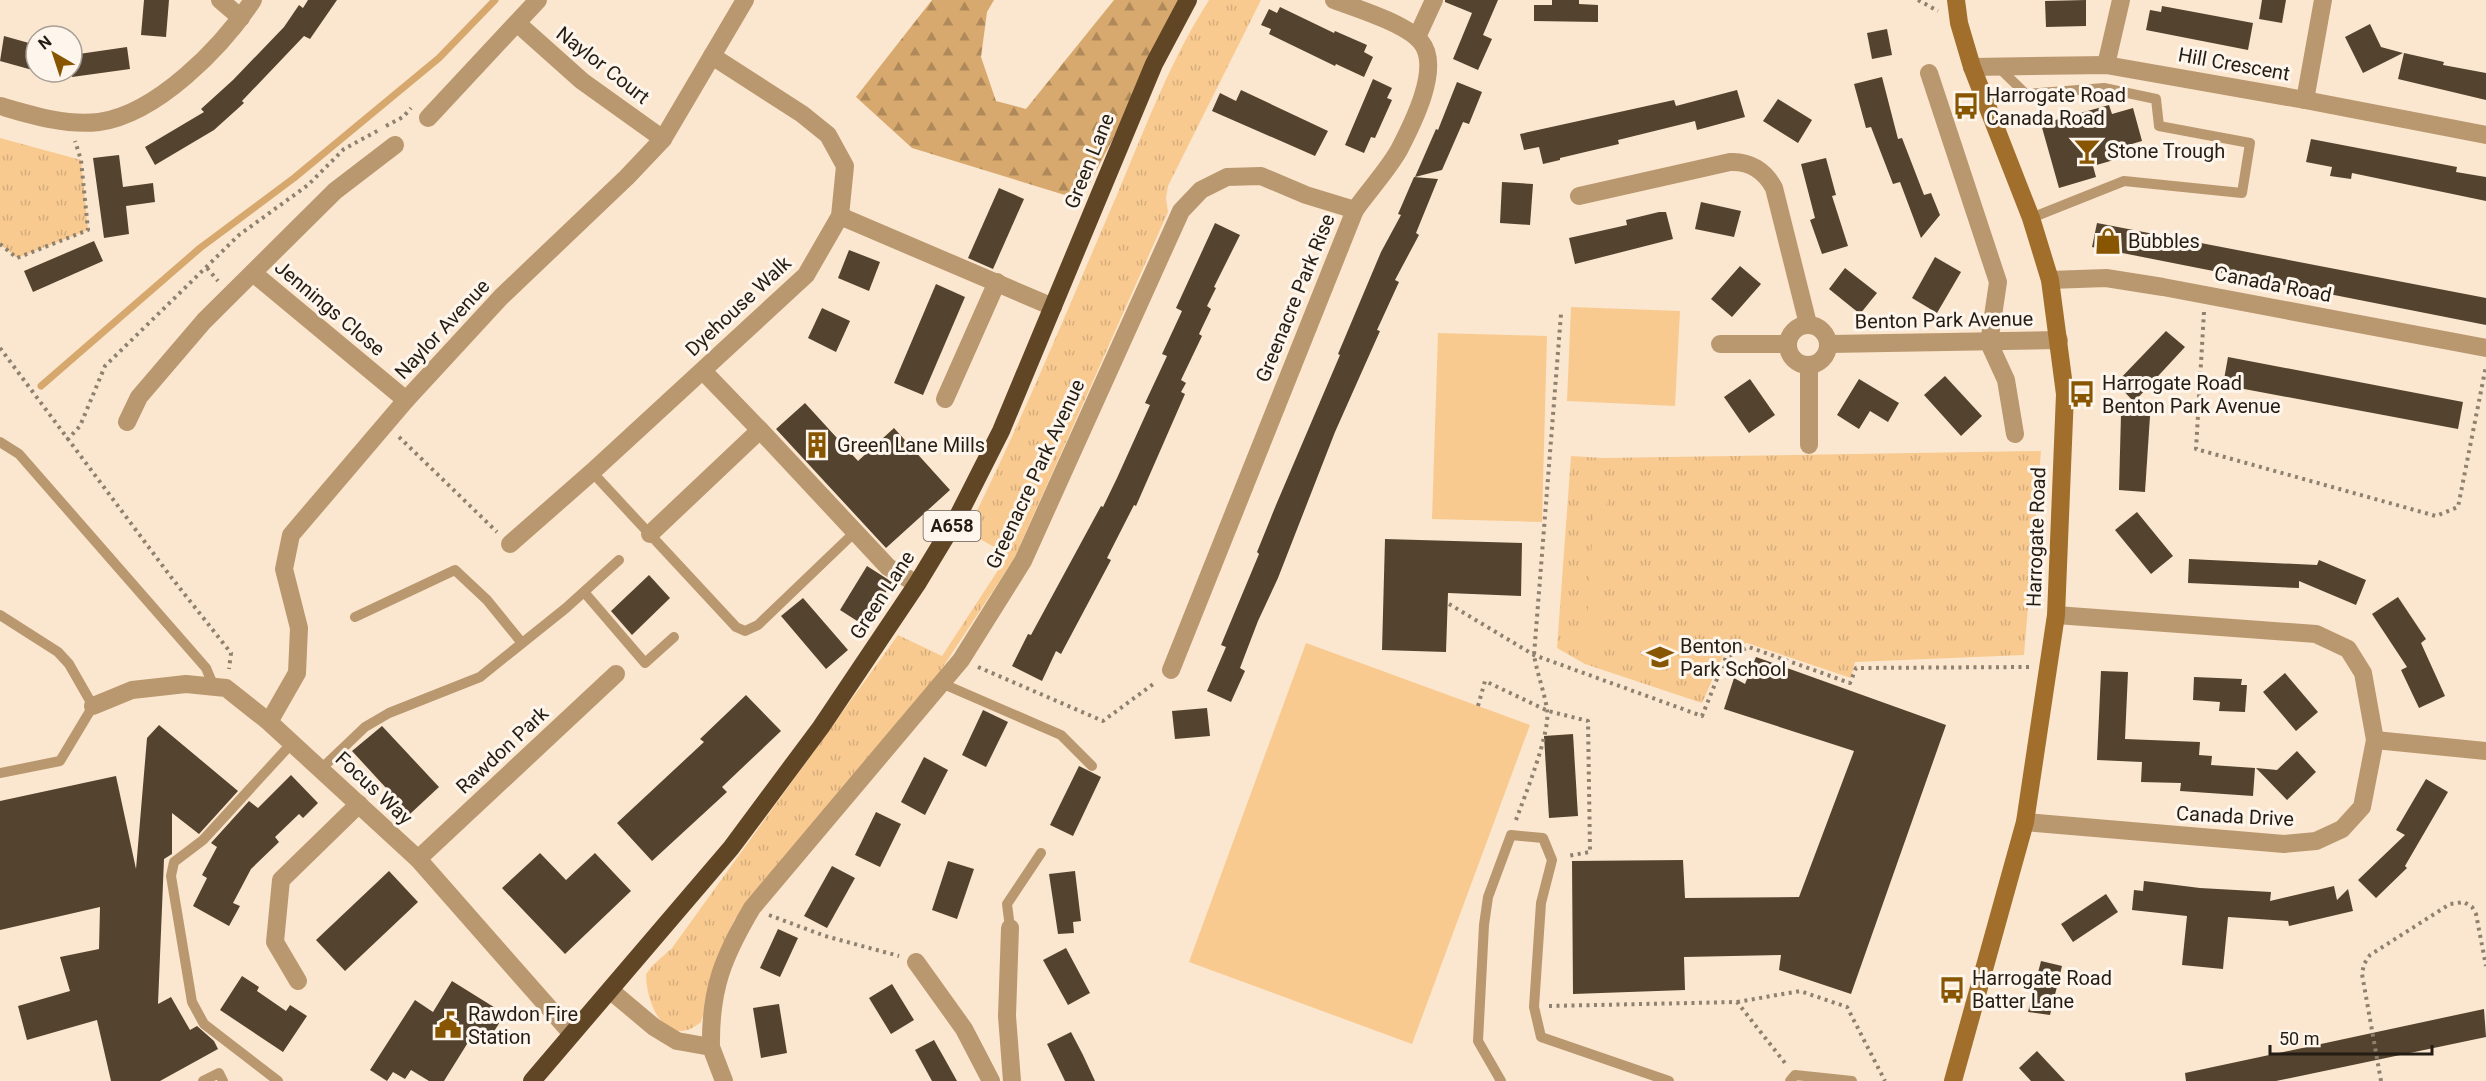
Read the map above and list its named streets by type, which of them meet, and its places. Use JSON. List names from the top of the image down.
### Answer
{
  "streets": {
    "highway": ["Green Lane", "A658"],
    "main road": ["Harrogate Road"],
    "street": [
      "Hill Crescent",
      "Naylor Court",
      "Canada Road",
      "Greenacre Park Rise",
      "Dyehouse Walk",
      "Jennings Close",
      "Benton Park Avenue",
      "Naylor Avenue",
      "Greenacre Park Avenue",
      "Rawdon Park",
      "Focus Way",
      "Canada Drive"
    ]
  },
  "crossings": [
    ["Hill Crescent", "Harrogate Road"],
    ["Naylor Court", "Naylor Avenue"],
    ["Green Lane", "Focus Way"],
    ["Canada Road", "Harrogate Road"],
    ["Greenacre Park Rise", "Greenacre Park Avenue"],
    ["Dyehouse Walk", "Naylor Avenue"],
    ["Jennings Close", "Naylor Avenue"],
    ["Benton Park Avenue", "Harrogate Road"],
    ["Naylor Avenue", "Focus Way"],
    ["Harrogate Road", "Canada Drive"],
    ["Rawdon Park", "Focus Way"]
  ],
  "places": {
    "bus stop": ["Harrogate Road Canada Road", "Harrogate Road Benton Park Avenue", "Harrogate Road Batter Lane"],
    "bar": ["Stone Trough"],
    "shop": ["Bubbles"],
    "building": ["Green Lane Mills"],
    "school or university": ["Benton Park School"],
    "public building": ["Rawdon Fire Station"]
  },
  "scale_bar": "50 m",
  "north": "top left"
}
